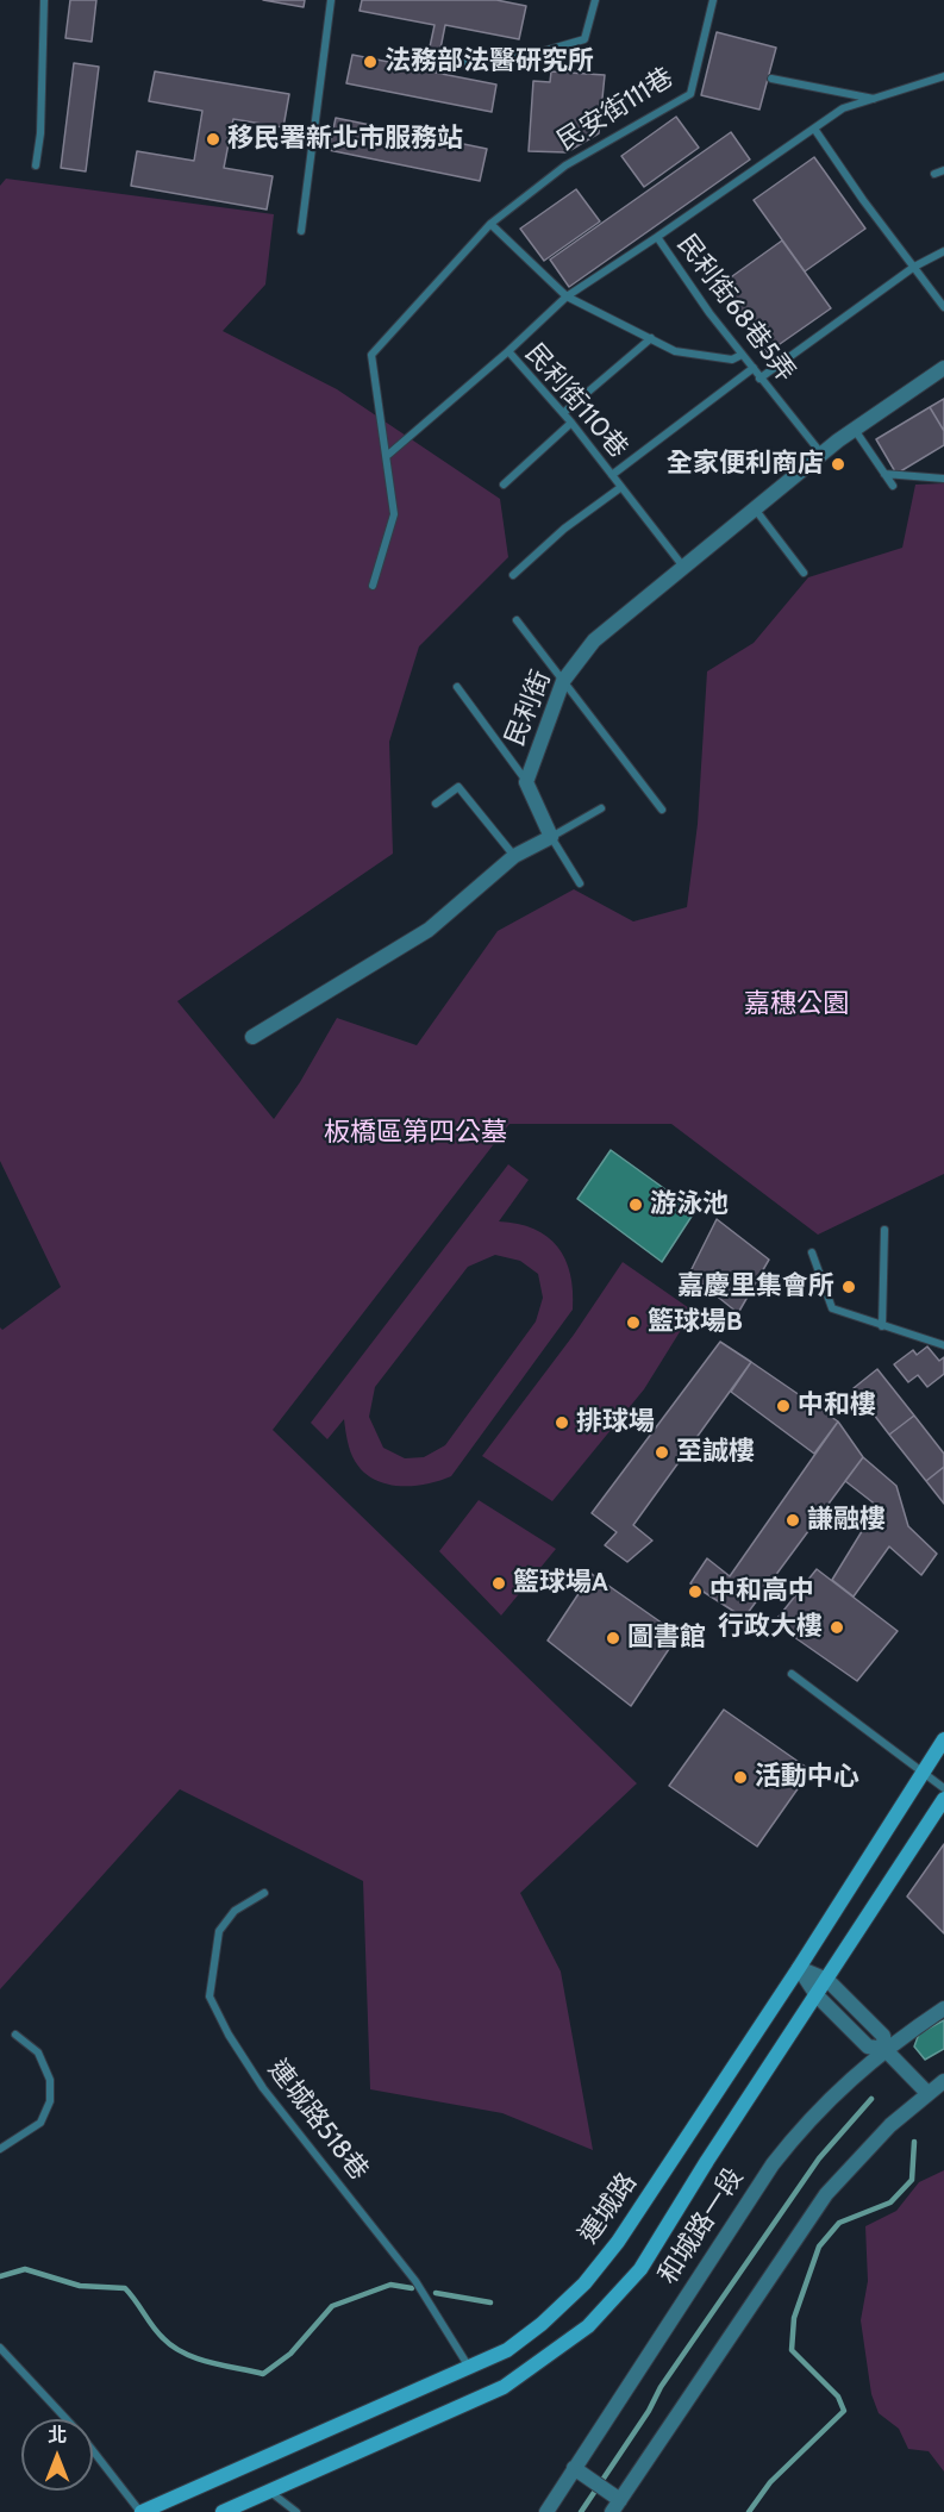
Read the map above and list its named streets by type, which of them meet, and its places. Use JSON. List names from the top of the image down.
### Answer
{
  "streets": {
    "main road": ["連城路"],
    "street": ["民利街", "和城路一段"],
    "lane": [
      "民安街111巷",
      "民利街68巷5弄",
      "民利街110巷",
      "連城路518巷"
    ]
  },
  "crossings": [
    ["民安街111巷", "民利街110巷"],
    ["民利街68巷5弄", "民利街"],
    ["民利街110巷", "民利街"],
    ["連城路518巷", "連城路"]
  ],
  "parks": ["嘉穗公園", "板橋區第四公墓"],
  "places": [
    "法務部法醫研究所",
    "移民署新北市服務站",
    "全家便利商店",
    "游泳池",
    "嘉慶里集會所",
    "籃球場B",
    "中和樓",
    "排球場",
    "至誠樓",
    "謙融樓",
    "籃球場A",
    "中和高中",
    "行政大樓",
    "圖書館",
    "活動中心"
  ],
  "north": "top"
}
